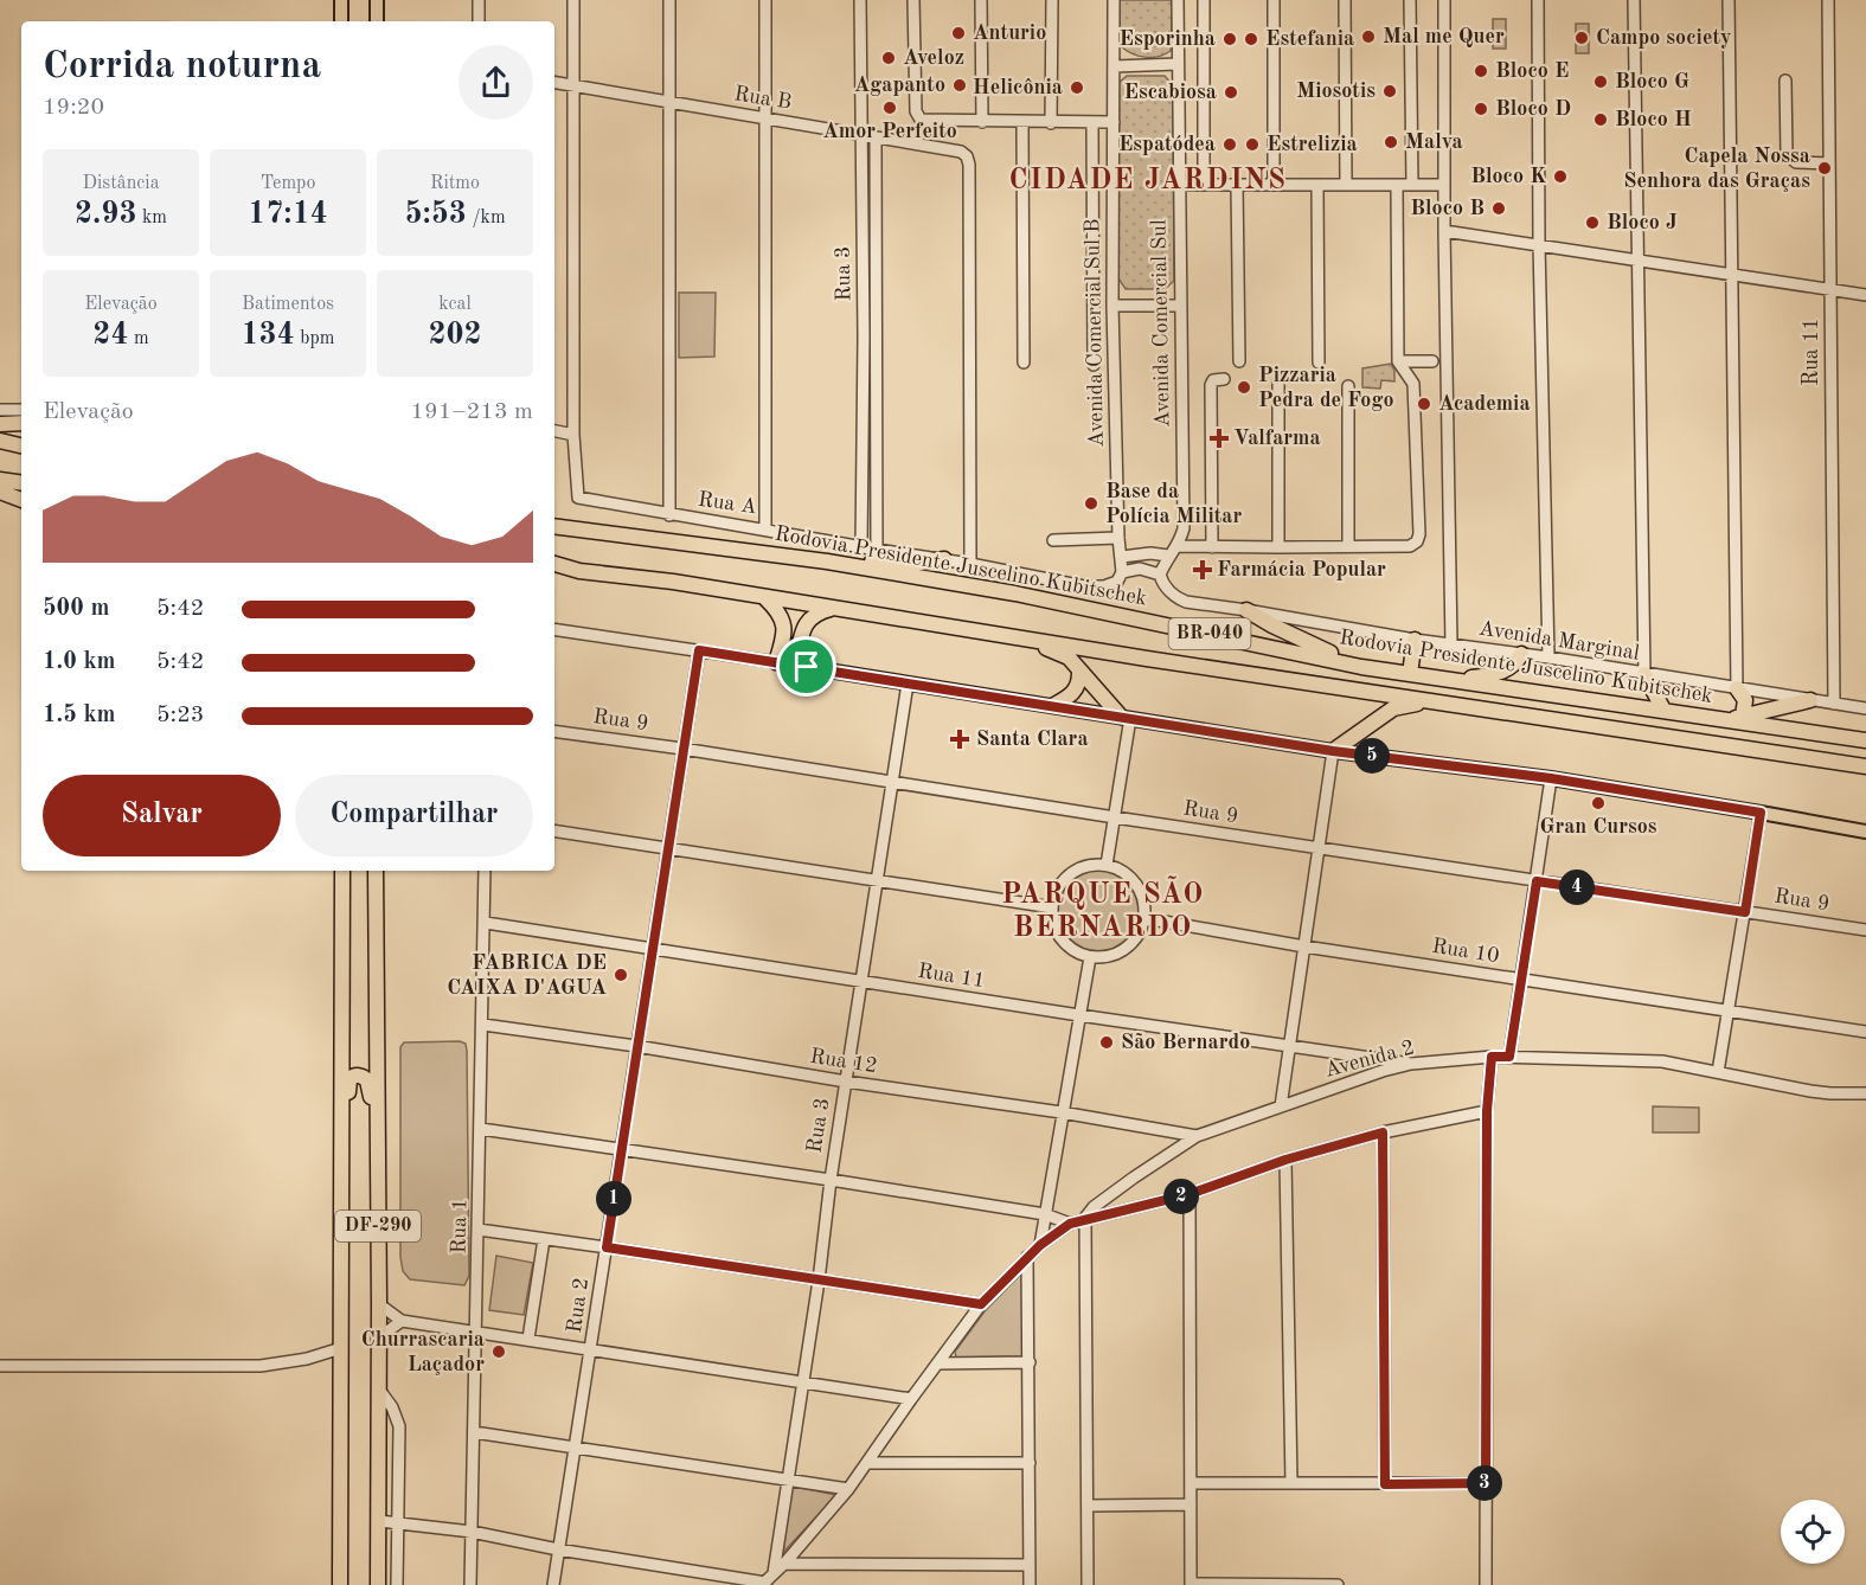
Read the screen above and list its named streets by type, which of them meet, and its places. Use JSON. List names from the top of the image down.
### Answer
{
  "streets": {
    "highway": ["Rodovia Presidente Juscelino Kubitschek", "BR-040", "DF-290"],
    "street": [
      "Rua B",
      "Rua 3",
      "Avenida Comercial Sul",
      "Avenida Comercial Sul B",
      "Rua 11",
      "Rua A",
      "Avenida Marginal",
      "Rua 9",
      "Rua 10",
      "Avenida 2",
      "Rua 12",
      "Rua 1",
      "Rua 2"
    ]
  },
  "crossings": [
    ["Rua B", "Rua 3"],
    ["Rua B", "Rua A"],
    ["Rua 3", "Rua 11"],
    ["Rua 3", "Rua A"],
    ["Rua 3", "Rua 9"],
    ["Rua 3", "Avenida 2"],
    ["Rua 3", "Rua 12"],
    ["Rua 11", "Avenida Marginal"],
    ["Rua 11", "Avenida 2"],
    ["Rua 11", "Rua 1"],
    ["Rua 11", "Rua 2"],
    ["Rua 9", "Rua 2"],
    ["Avenida 2", "Rua 12"],
    ["Rua 12", "Rua 1"],
    ["Rua 12", "Rua 2"]
  ],
  "districts": ["CIDADE JARDINS", "PARQUE SÃO BERNARDO"],
  "places": {
    "other": [
      "Anturio",
      "Mal me Quer",
      "Campo society",
      "Esporinha",
      "Estefania",
      "Aveloz",
      "Bloco E",
      "Bloco G",
      "Agapanto",
      "Helicônia",
      "Miosotis",
      "Escabiosa",
      "Amor Perfeito",
      "Bloco D",
      "Bloco H",
      "Malva",
      "Espatódea",
      "Estrelizia",
      "Capela Nossa Senhora das Graças",
      "Bloco K",
      "Bloco B",
      "Bloco J",
      "Pizzaria Pedra de Fogo",
      "Academia",
      "Base da Polícia Militar",
      "Gran Cursos",
      "FABRICA DE CAIXA D'AGUA",
      "São Bernardo",
      "Churrascaria Laçador"
    ],
    "health": ["Valfarma", "Farmácia Popular", "Santa Clara"]
  },
  "page": {
    "heading": ["Corrida noturna", "19:20"],
    "stats": [
      ["Distância", "2.93 km"],
      ["Tempo", "17:14"],
      ["Ritmo", "5:53 /km"],
      ["Elevação", "24 m"],
      ["Batimentos", "134 bpm"],
      ["kcal", "202"]
    ],
    "chart": ["Elevação", "191–213 m"],
    "list": [
      {
        "name": "500 m",
        "note": "5:42"
      },
      {
        "name": "1.0 km",
        "note": "5:42"
      },
      {
        "name": "1.5 km",
        "note": "5:23"
      }
    ],
    "pins": [
      "5",
      "4",
      "2",
      "1",
      "3"
    ],
    "buttons": ["Salvar", "Compartilhar"]
  }
}
